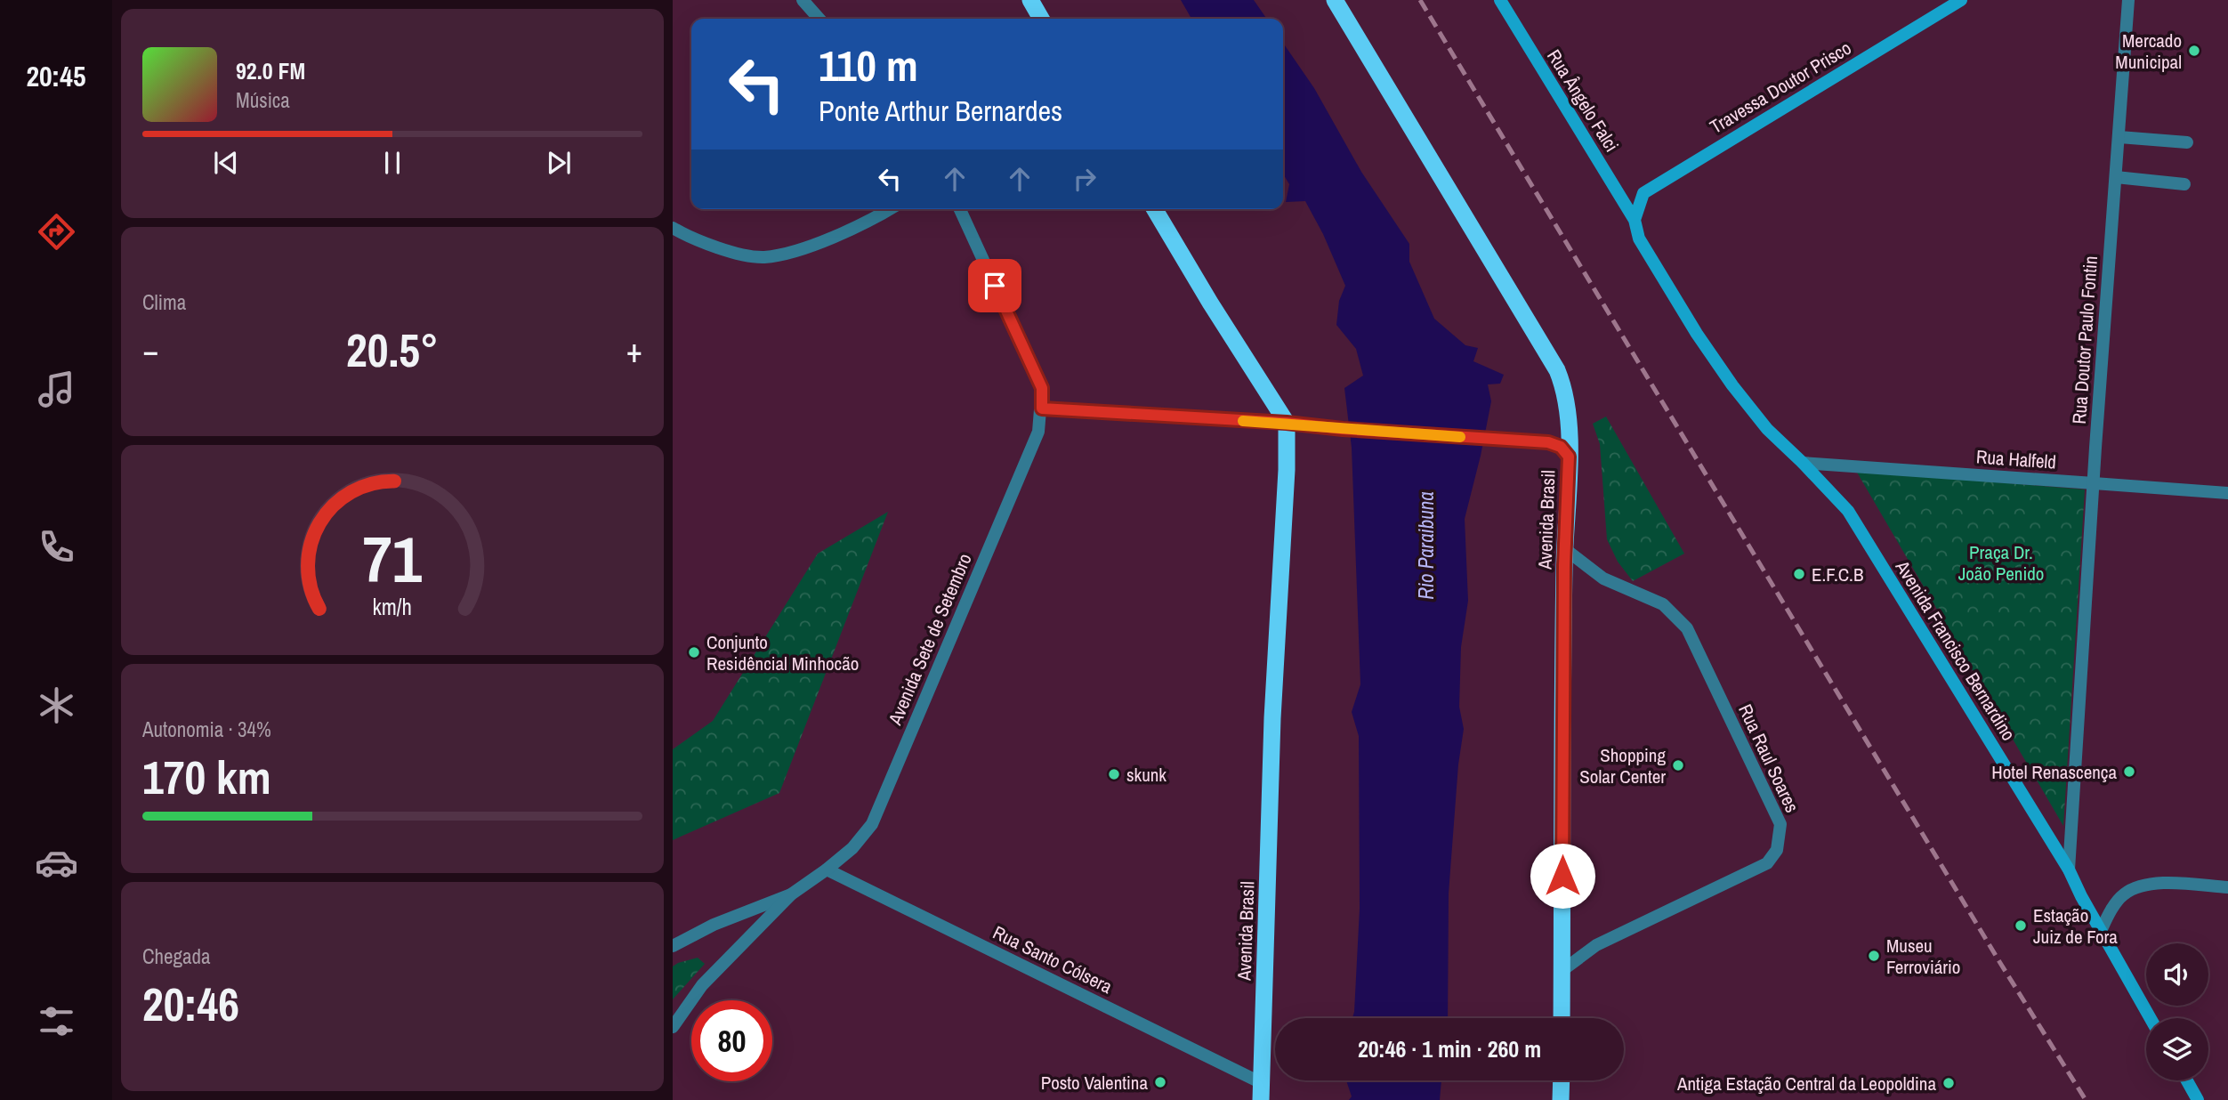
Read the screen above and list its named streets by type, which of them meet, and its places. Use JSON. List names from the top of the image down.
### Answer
{
  "streets": {
    "highway": ["Avenida Brasil"],
    "main road": ["Travessa Doutor Prisco", "Rua Ângelo Falci", "Avenida Francisco Bernardino"],
    "street": [
      "Rua Doutor Paulo Fontin",
      "Rua Halfeld",
      "Avenida Sete de Setembro",
      "Rua Raul Soares",
      "Rua Santo Cólsera"
    ]
  },
  "crossings": [
    ["Travessa Doutor Prisco", "Rua Ângelo Falci"],
    ["Rua Ângelo Falci", "Rua Halfeld"],
    ["Rua Ângelo Falci", "Avenida Francisco Bernardino"],
    ["Rua Doutor Paulo Fontin", "Rua Halfeld"],
    ["Rua Doutor Paulo Fontin", "Avenida Francisco Bernardino"],
    ["Rua Halfeld", "Avenida Francisco Bernardino"],
    ["Avenida Brasil", "Rua Raul Soares"],
    ["Avenida Brasil", "Rua Santo Cólsera"],
    ["Avenida Sete de Setembro", "Rua Santo Cólsera"]
  ],
  "water": ["Rio Paraibuna"],
  "parks": ["Praça Dr. João Penido"],
  "places": [
    "Mercado Municipal",
    "E.F.C.B",
    "Conjunto Residêncial Minhocão",
    "Shopping Solar Center",
    "Hotel Renascença",
    "skunk",
    "Estação Juiz de Fora",
    "Museu Ferroviário",
    "Posto Valentina",
    "Antiga Estação Central da Leopoldina"
  ],
  "page": {
    "tabs": "20:45",
    "turn": ["110 m", "Ponte Arthur Bernardes"],
    "song": ["92.0 FM", "Música"],
    "tile": [
      "Clima",
      ["Autonomia · 34%", "170 km"],
      ["Chegada", "20:46"]
    ],
    "heat": ["−", "20.5°", "+"],
    "limit": "80",
    "trip": "20:46 · 1 min · 260 m",
    "gauge": ["71", "km/h"]
  }
}
